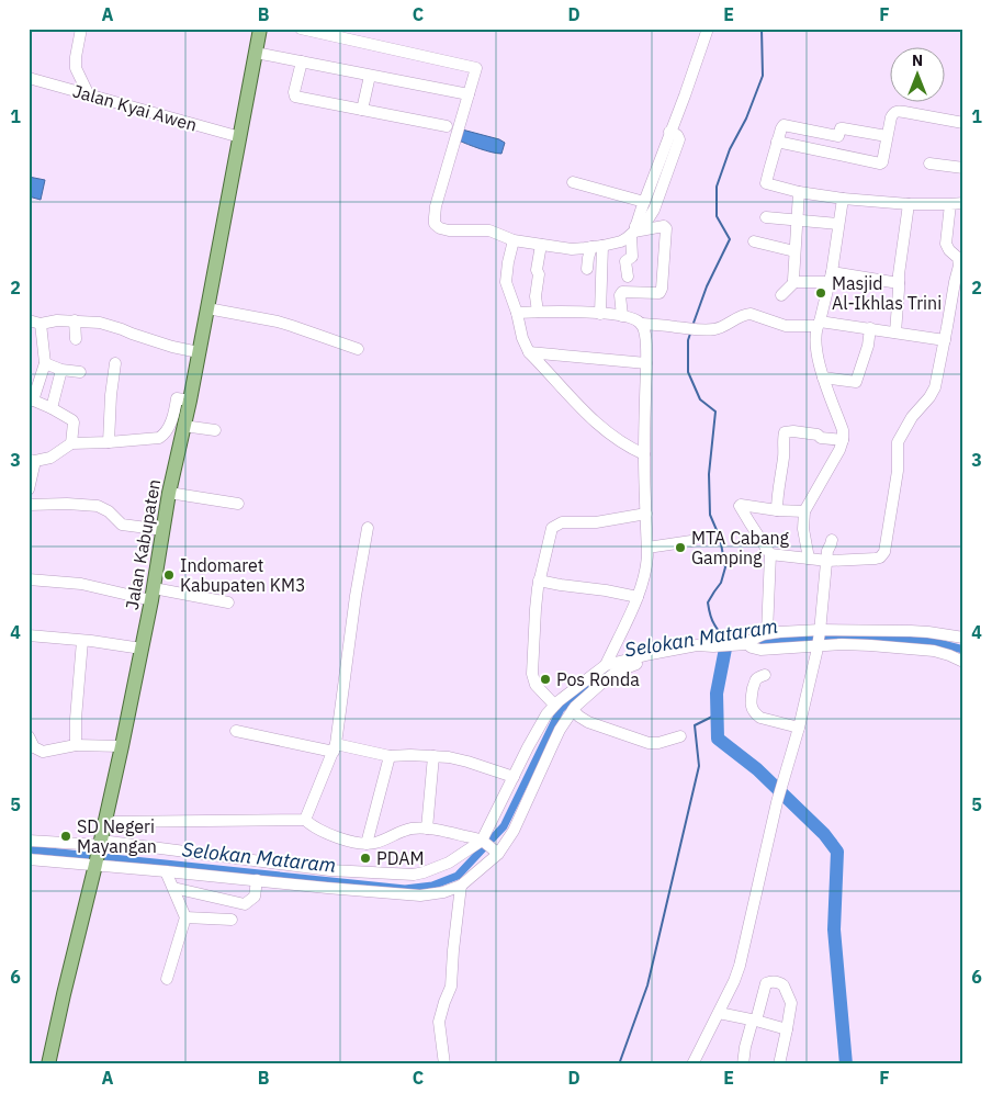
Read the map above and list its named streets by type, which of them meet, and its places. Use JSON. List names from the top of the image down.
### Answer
{
  "streets": {
    "main road": ["Jalan Kabupaten"],
    "street": ["Jalan Kyai Awen"]
  },
  "crossings": [
    ["Jalan Kyai Awen", "Jalan Kabupaten"]
  ],
  "water": ["Selokan Mataram"],
  "places": [
    "Masjid Al-Ikhlas Trini",
    "MTA Cabang Gamping",
    "Indomaret Kabupaten KM3",
    "Pos Ronda",
    "SD Negeri Mayangan",
    "PDAM"
  ],
  "north": "top",
  "grid": {
    "columns": [
      "A",
      "B",
      "C",
      "D",
      "E",
      "F"
    ],
    "rows": [
      "1",
      "2",
      "3",
      "4",
      "5",
      "6"
    ]
  }
}
